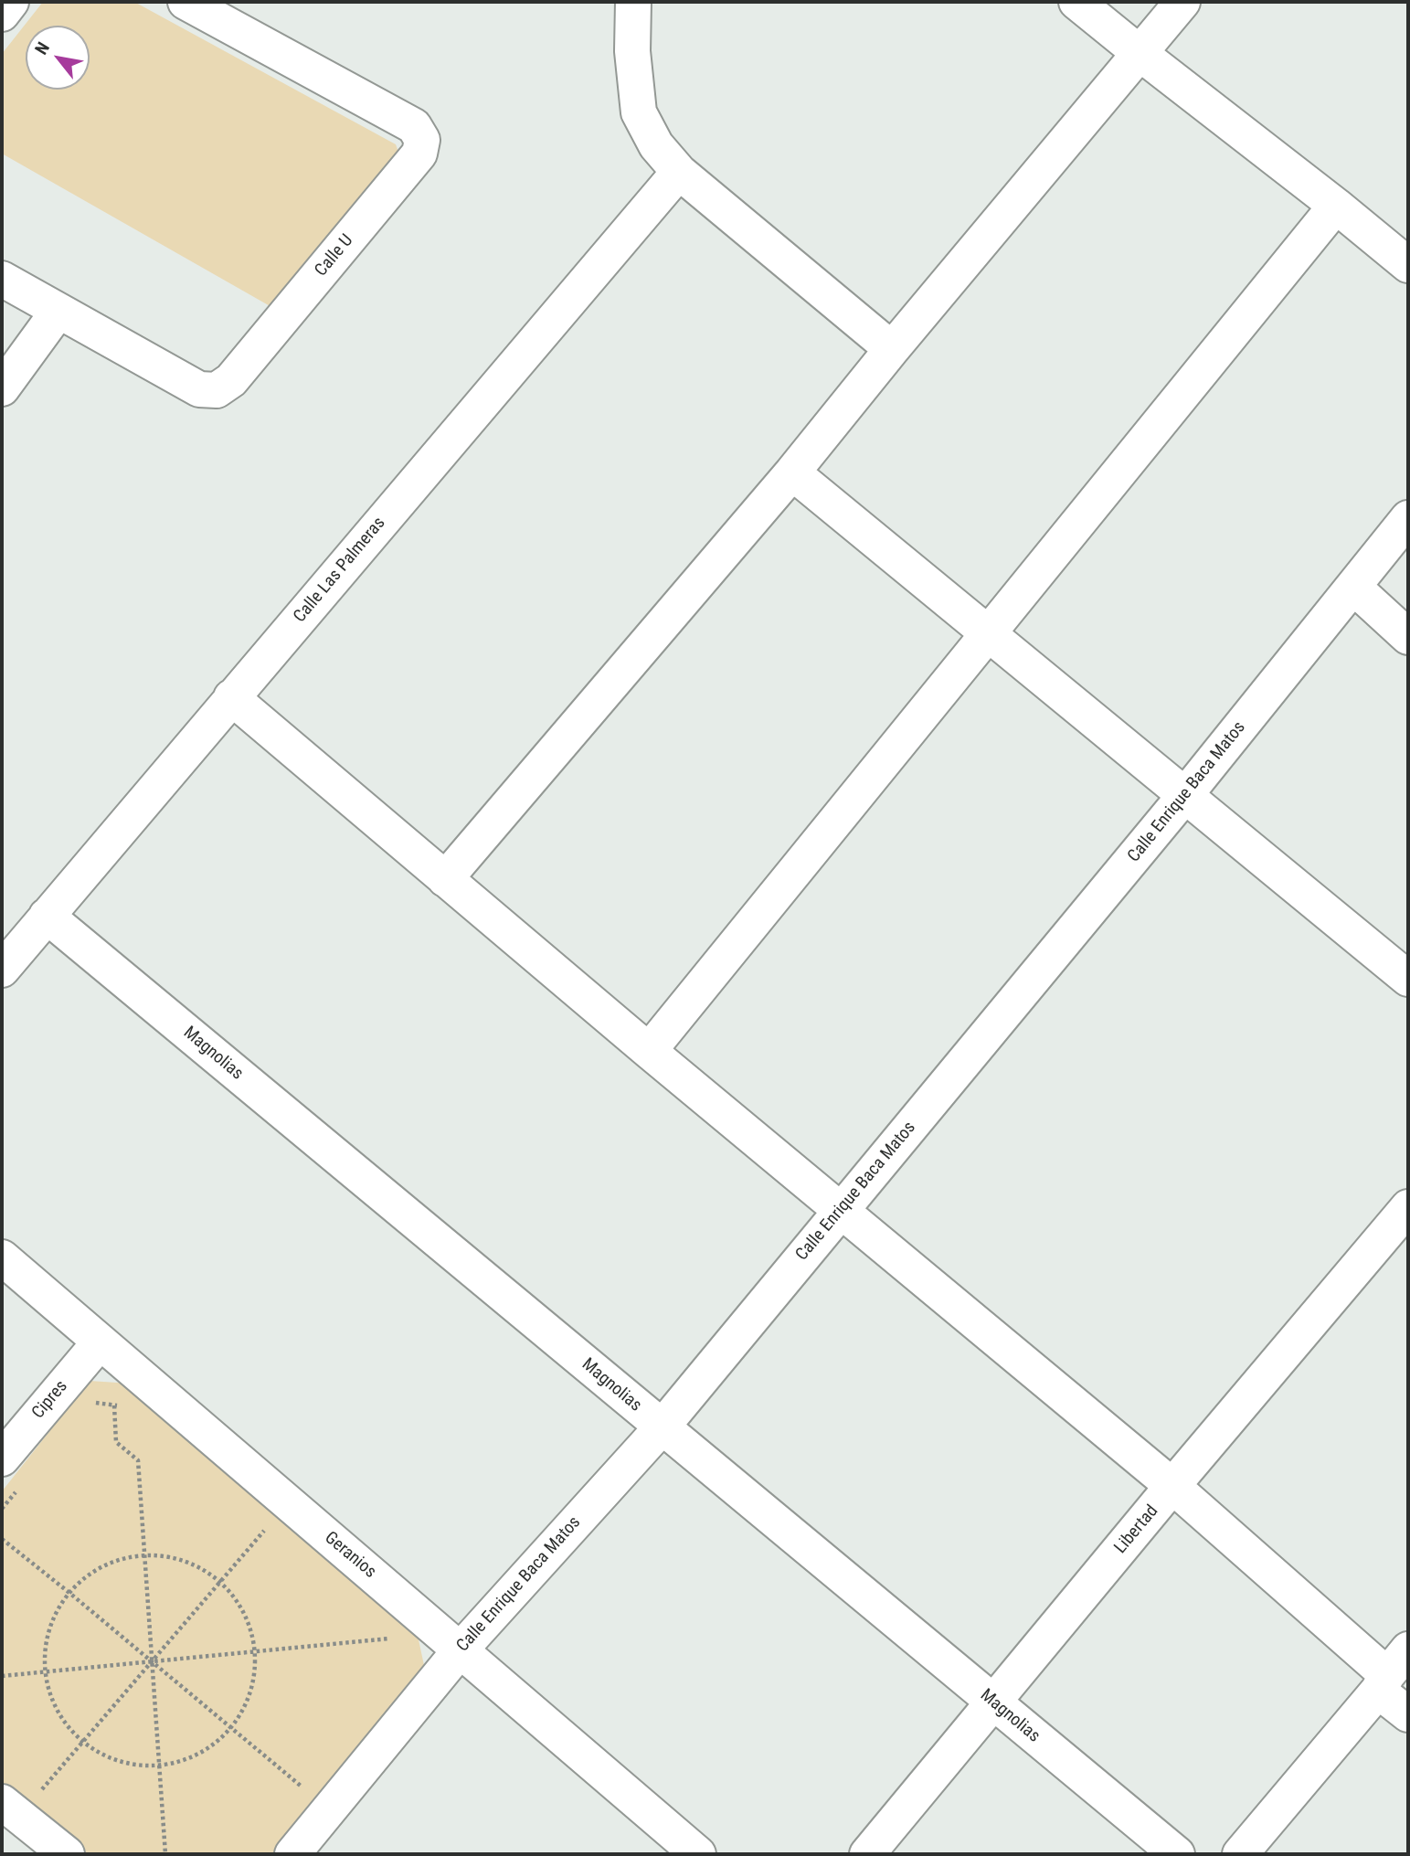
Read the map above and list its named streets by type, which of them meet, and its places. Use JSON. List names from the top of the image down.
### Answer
{
  "streets": {
    "street": [
      "Calle U",
      "Calle Las Palmeras",
      "Calle Enrique Baca Matos",
      "Magnolias",
      "Cipres",
      "Libertad",
      "Geranios"
    ]
  },
  "crossings": [
    ["Calle Las Palmeras", "Magnolias"],
    ["Calle Enrique Baca Matos", "Magnolias"],
    ["Calle Enrique Baca Matos", "Geranios"],
    ["Magnolias", "Libertad"],
    ["Cipres", "Geranios"]
  ],
  "north": "top left"
}
